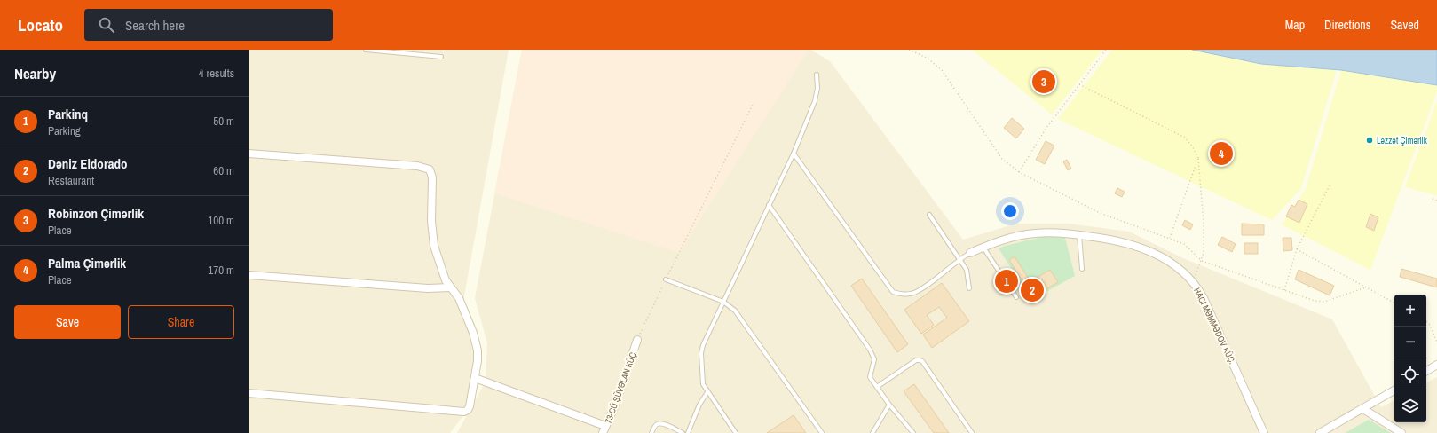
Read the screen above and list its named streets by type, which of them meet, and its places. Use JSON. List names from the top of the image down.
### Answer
{
  "streets": {
    "street": ["73-CÜ ŞÜVƏLAN KÜÇ."]
  },
  "places": ["Ləzzət Çimərlik"],
  "page": {
    "header": "Locato",
    "search": "Search here",
    "nav": ["Map", "Directions", "Saved"],
    "heading": ["Nearby", "4 results"],
    "pins": [
      "3",
      "4",
      "1",
      "2"
    ],
    "list": [
      {
        "mark": "1",
        "name": "Parkinq",
        "note": "Parking",
        "value": "50 m"
      },
      {
        "mark": "2",
        "name": "Dəniz Eldorado",
        "note": "Restaurant",
        "value": "60 m"
      },
      {
        "mark": "3",
        "name": "Robinzon Çimərlik",
        "note": "Place",
        "value": "100 m"
      },
      {
        "mark": "4",
        "name": "Palma Çimərlik",
        "note": "Place",
        "value": "170 m"
      }
    ],
    "buttons": ["Save", "Share"],
    "map_buttons": ["+", "−"]
  }
}
